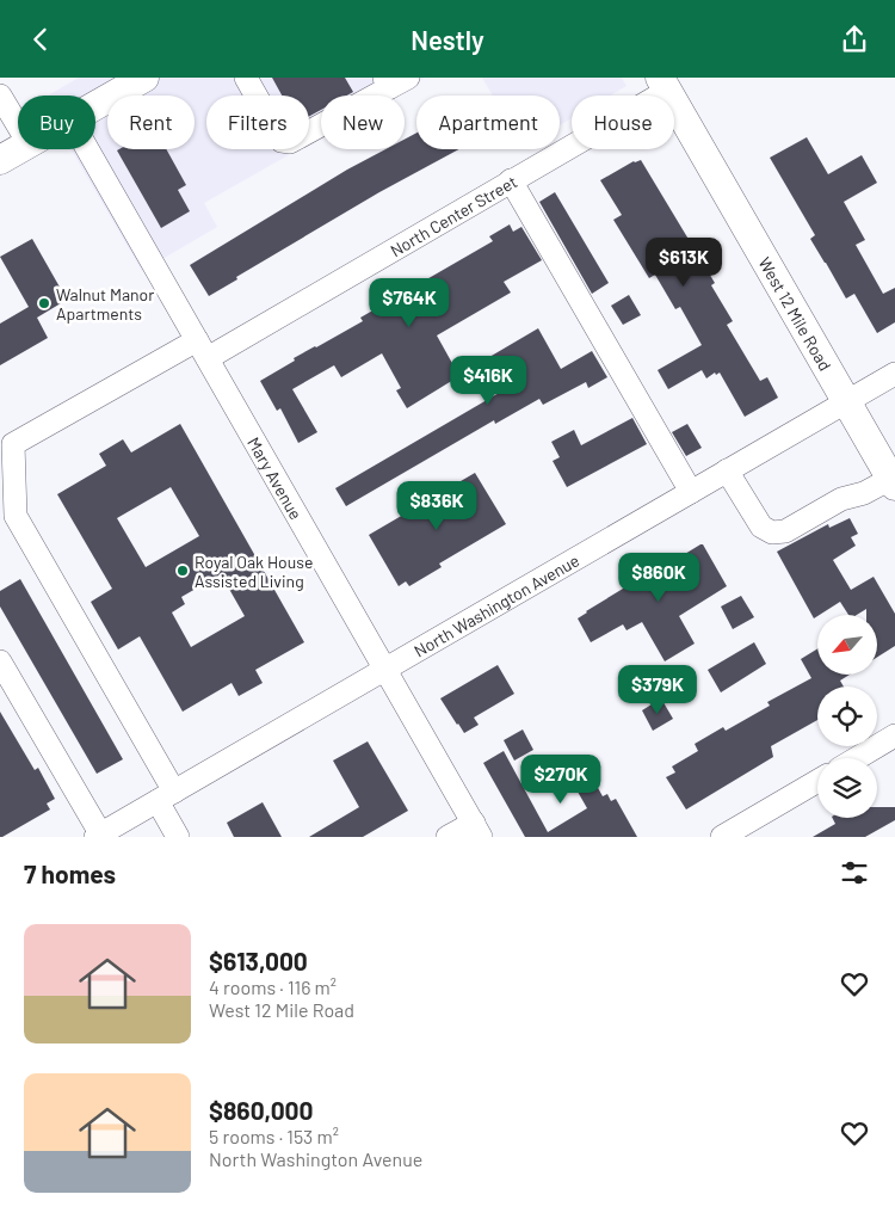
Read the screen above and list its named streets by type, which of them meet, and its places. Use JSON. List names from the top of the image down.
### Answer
{
  "streets": {
    "main road": ["West 12 Mile Road"],
    "street": ["North Center Street", "Mary Avenue", "North Washington Avenue"]
  },
  "crossings": [
    ["North Center Street", "West 12 Mile Road"],
    ["North Center Street", "Mary Avenue"],
    ["North Center Street", "North Washington Avenue"],
    ["West 12 Mile Road", "North Washington Avenue"],
    ["Mary Avenue", "North Washington Avenue"]
  ],
  "places": ["Walnut Manor Apartments", "Royal Oak House Assisted Living"],
  "north": "bottom left",
  "page": {
    "header": "Nestly",
    "chip": [
      "Buy",
      "Rent",
      "Filters",
      "New",
      "Apartment",
      "House"
    ],
    "price": [
      "$613K",
      "$764K",
      "$416K",
      "$836K",
      "$860K",
      "$379K",
      "$270K"
    ],
    "heading": "7 homes",
    "list": [
      {
        "name": "$613,000",
        "note": "4 rooms · 116 m² · West 12 Mile Road"
      },
      {
        "name": "$860,000",
        "note": "5 rooms · 153 m² · North Washington Avenue"
      }
    ]
  }
}
